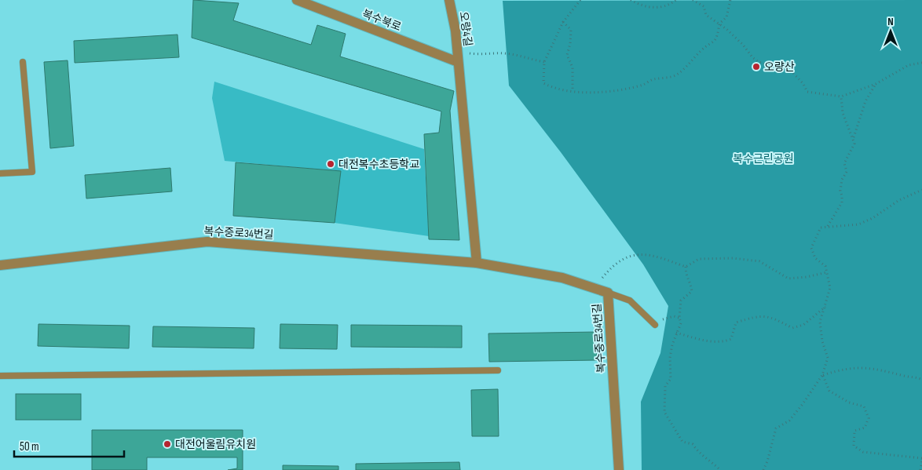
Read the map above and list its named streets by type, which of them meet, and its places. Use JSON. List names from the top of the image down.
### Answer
{
  "streets": {
    "street": ["복수북로", "오량4길", "복수중로34번길"]
  },
  "crossings": [
    ["복수북로", "오량4길"]
  ],
  "parks": ["복수근린공원"],
  "places": ["오량산", "대전복수초등학교", "대전어울림유치원"],
  "scale_bar": "50 m",
  "north": "top"
}
